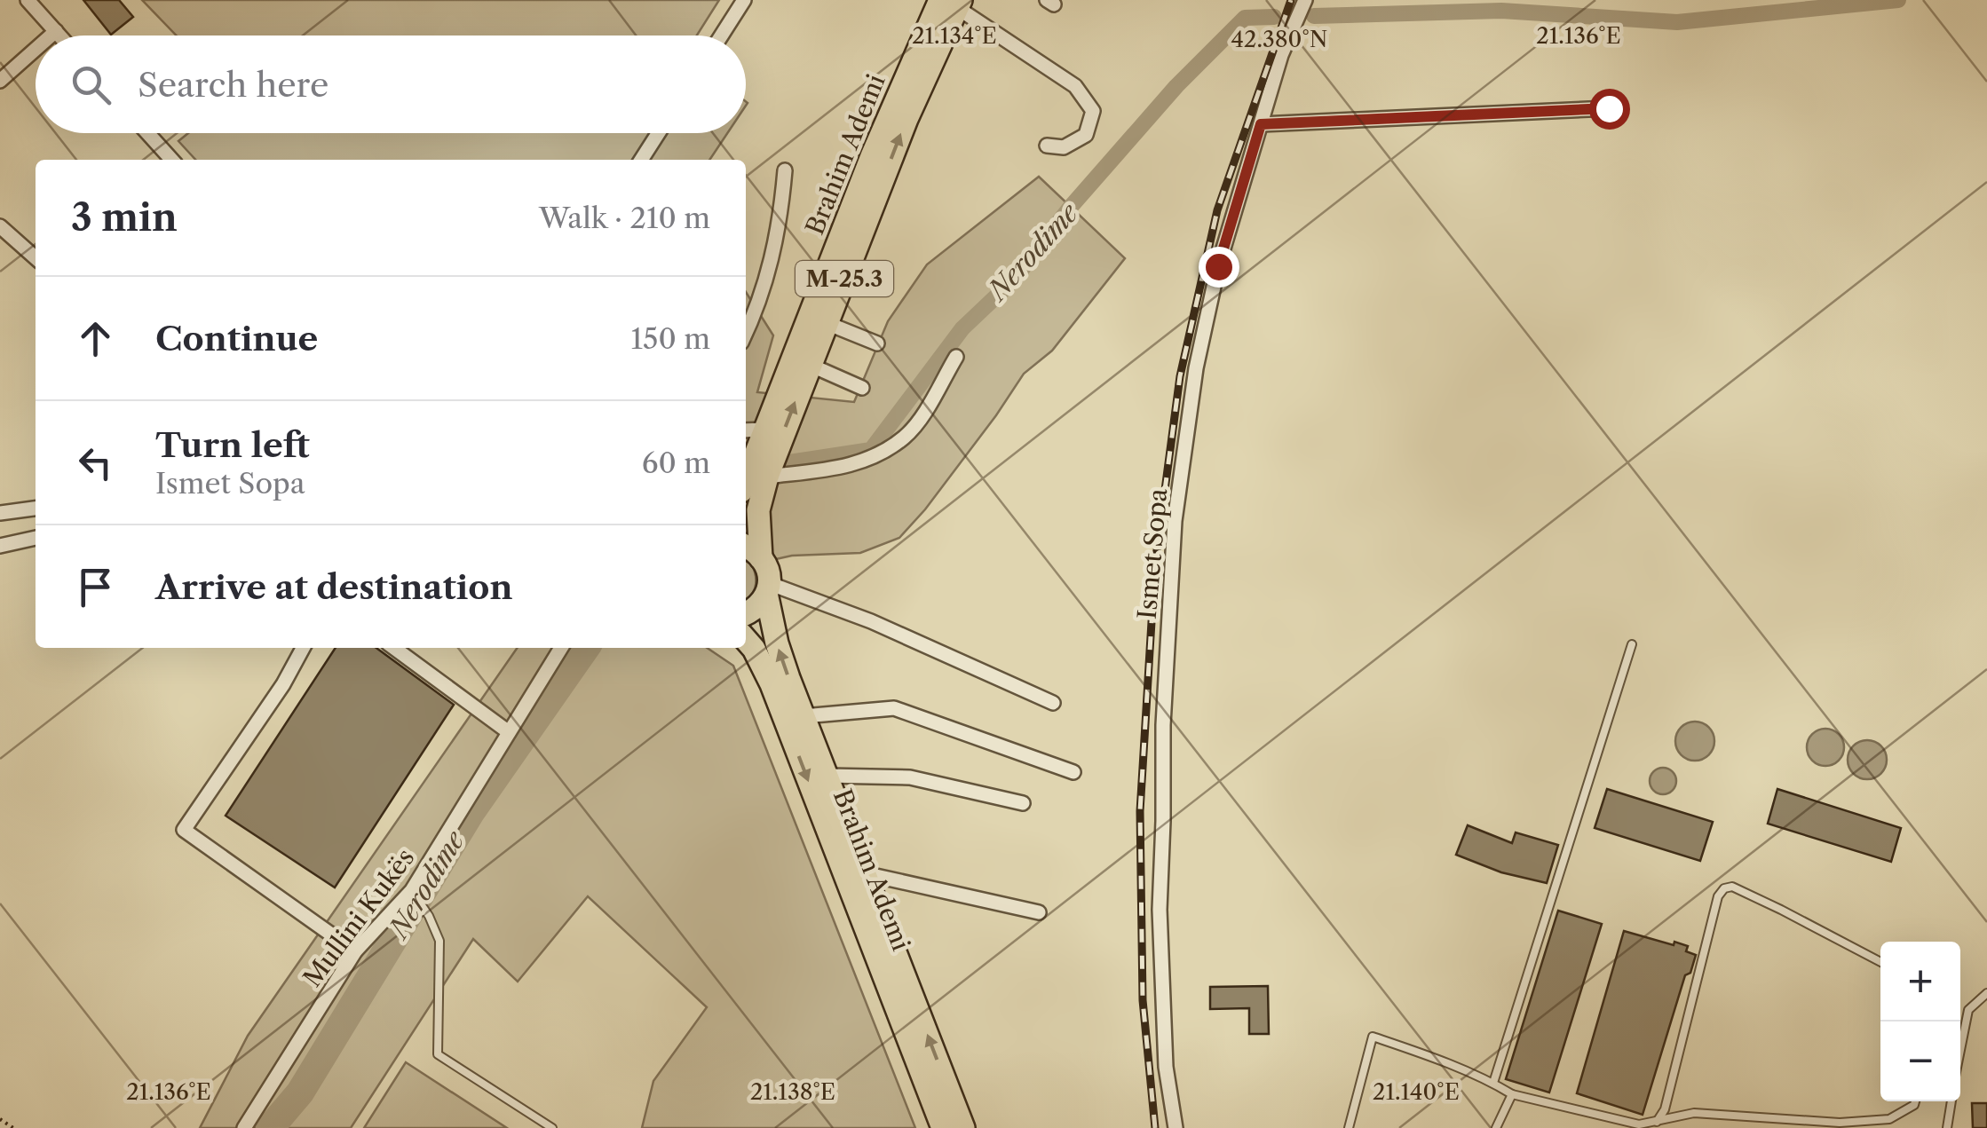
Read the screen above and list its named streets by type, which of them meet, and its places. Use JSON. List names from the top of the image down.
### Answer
{
  "streets": {
    "main road": ["Brahim Ademi", "M-25.3"],
    "street": ["Ismet Sopa", "Mullini Kukës"]
  },
  "water": ["Nerodime"],
  "page": {
    "search": "Search here",
    "heading": ["3 min", "Walk · 210 m"],
    "list": [
      ["Continue", "150 m"],
      ["Turn left", "Ismet Sopa", "60 m"],
      "Arrive at destination"
    ],
    "map_buttons": ["+", "−"]
  },
  "coordinates": [
    "21.134°E",
    "21.136°E",
    "42.380°N",
    "21.138°E",
    "21.140°E"
  ]
}
